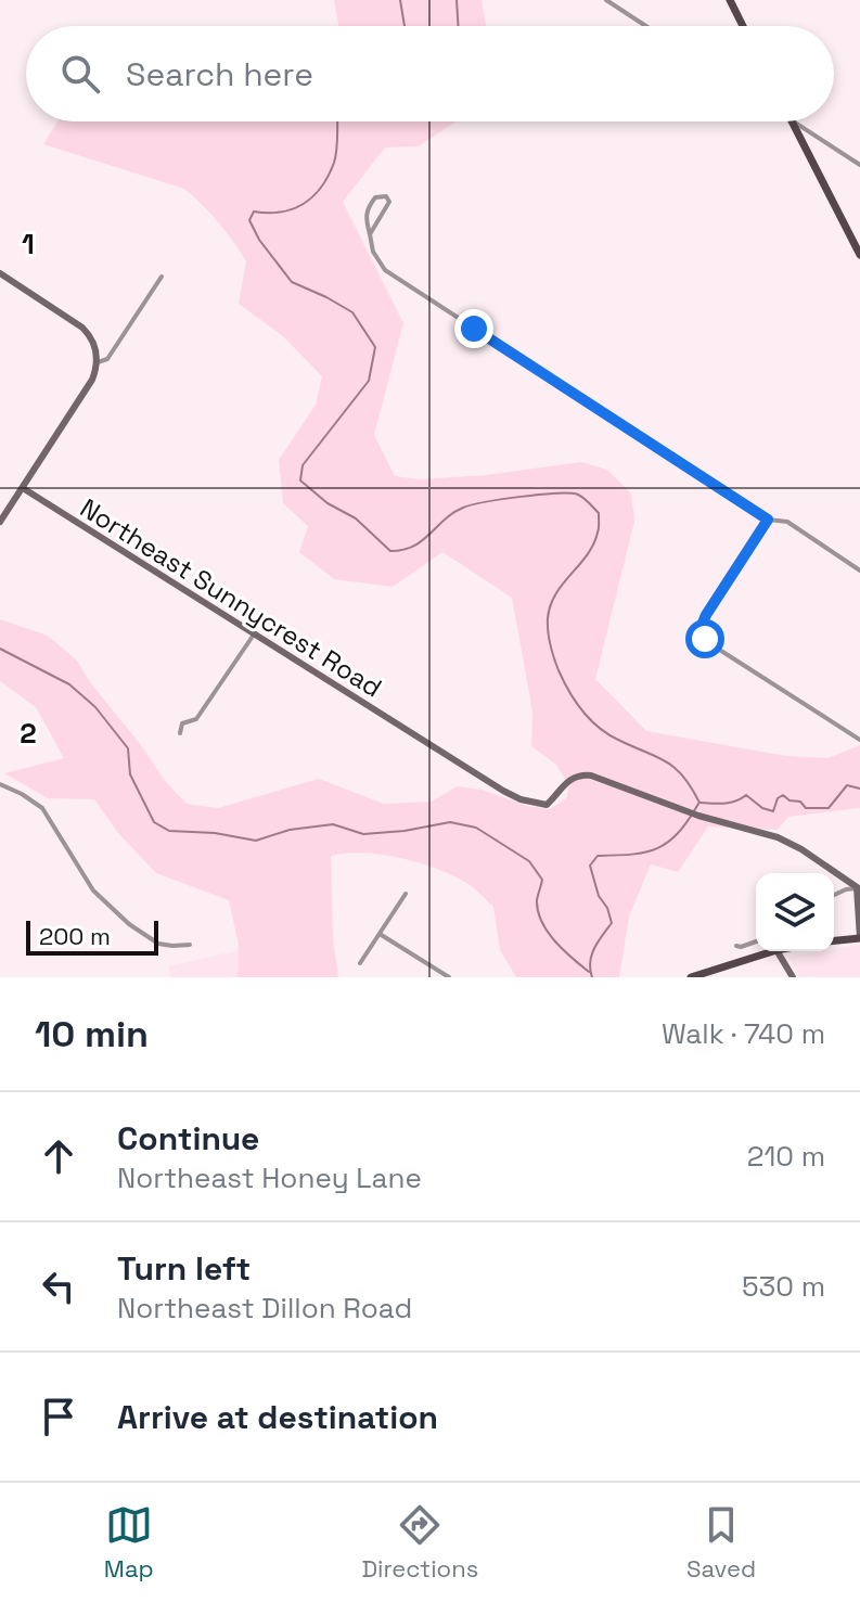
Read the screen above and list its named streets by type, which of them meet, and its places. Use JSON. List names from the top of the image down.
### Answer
{
  "streets": {
    "street": ["Northeast Sunnycrest Road"]
  },
  "scale_bar": "200 m",
  "page": {
    "search": "Search here",
    "scale": "200 m",
    "heading": ["10 min", "Walk · 740 m"],
    "list": [
      ["Continue", "Northeast Honey Lane", "210 m"],
      ["Turn left", "Northeast Dillon Road", "530 m"],
      "Arrive at destination"
    ],
    "nav": ["Map", "Directions", "Saved"]
  },
  "grid": {
    "rows": ["1", "2"]
  }
}
